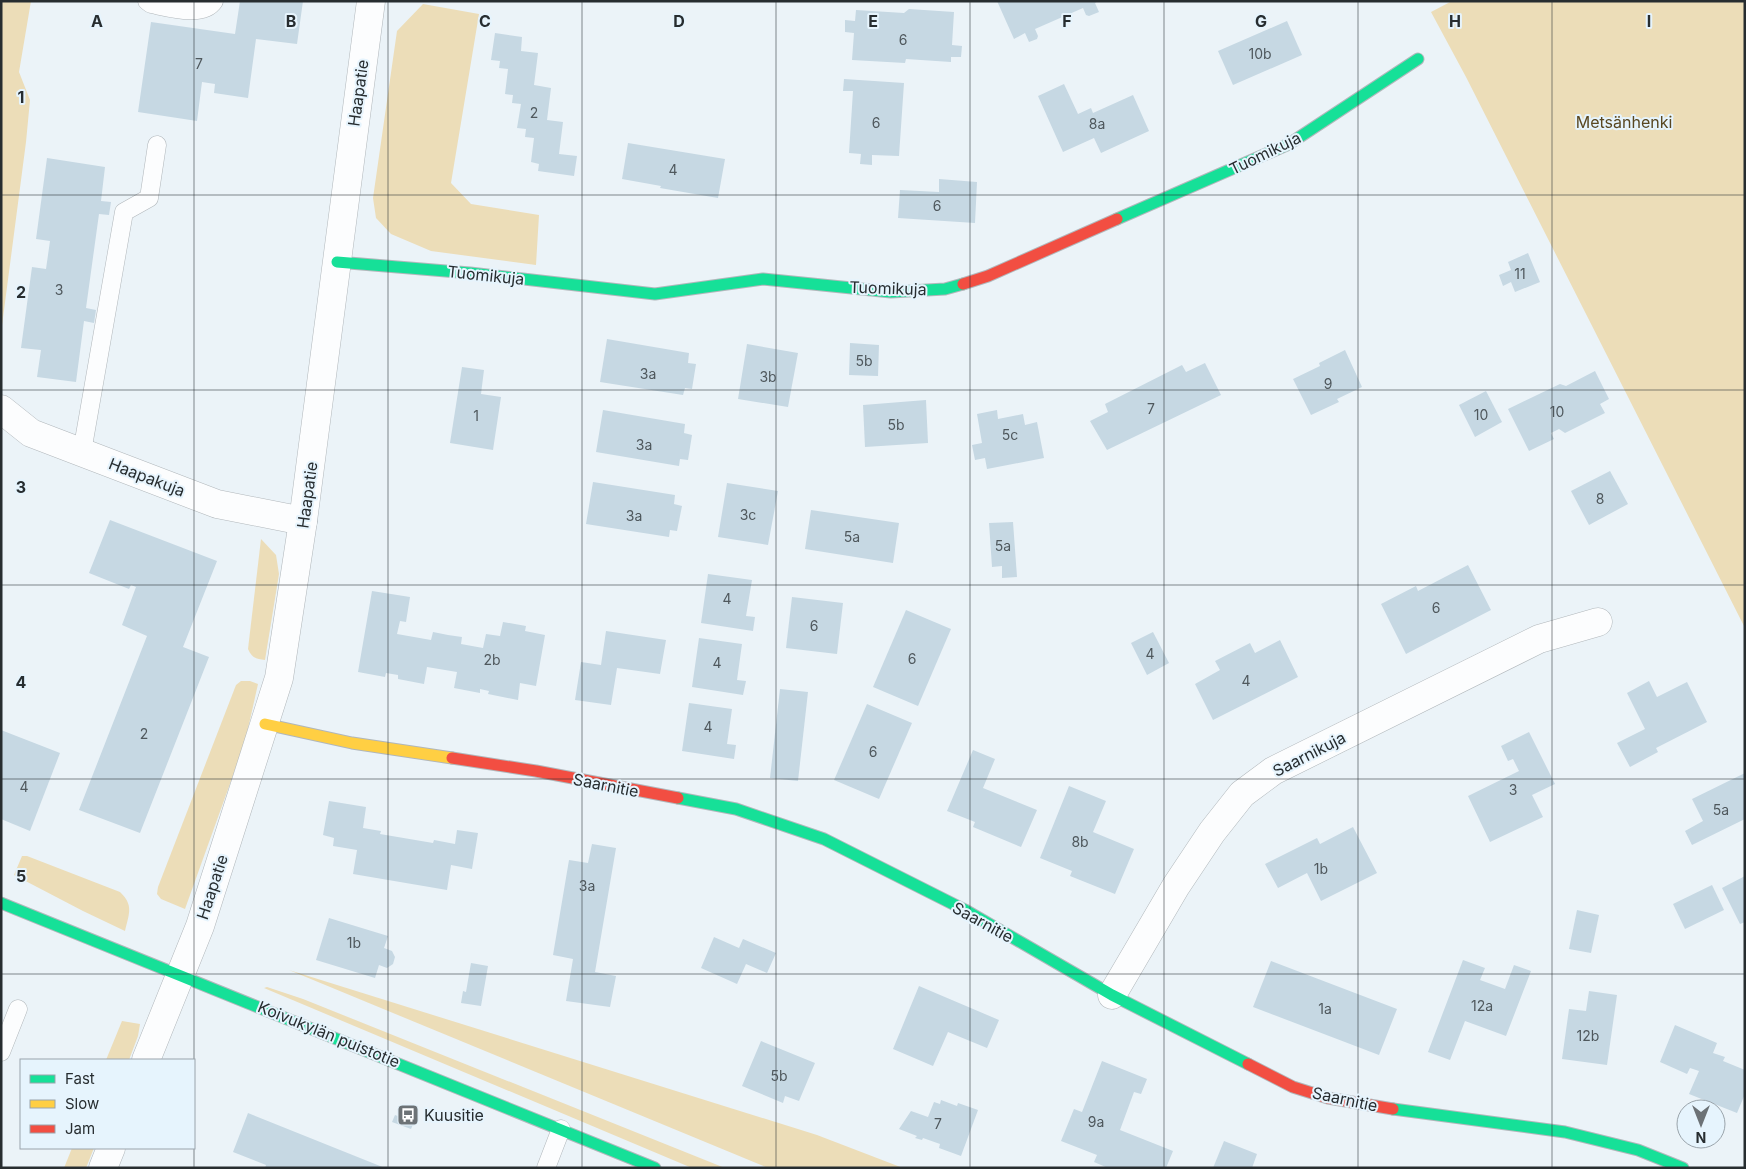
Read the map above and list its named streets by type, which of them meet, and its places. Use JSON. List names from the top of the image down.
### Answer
{
  "streets": {
    "street": [
      "Haapatie",
      "Tuomikuja",
      "Haapakuja",
      "Saarnikuja",
      "Saarnitie",
      "Koivukylän puistotie"
    ]
  },
  "crossings": [
    ["Haapatie", "Tuomikuja"],
    ["Haapatie", "Haapakuja"],
    ["Haapatie", "Saarnitie"],
    ["Haapatie", "Koivukylän puistotie"],
    ["Saarnikuja", "Saarnitie"]
  ],
  "parks": ["Metsänhenki"],
  "places": {
    "bus stop": ["Kuusitie"]
  },
  "house_numbers": [
    "6",
    "10b",
    "7",
    "2",
    "6",
    "8a",
    "4",
    "6",
    "11",
    "3",
    "5b",
    "3a",
    "3b",
    "9",
    "7",
    "10",
    "10",
    "1",
    "5b",
    "5c",
    "3a",
    "8",
    "3c",
    "3a",
    "5a",
    "5a",
    "4",
    "6",
    "6",
    "4",
    "6",
    "2b",
    "4",
    "4",
    "4",
    "2",
    "6",
    "4",
    "3",
    "5a",
    "8b",
    "1b",
    "3a",
    "1b",
    "12a",
    "1a",
    "12b",
    "5b",
    "9a",
    "7"
  ],
  "legend": ["Fast", "Slow", "Jam"],
  "north": "bottom",
  "grid": {
    "columns": [
      "A",
      "B",
      "C",
      "D",
      "E",
      "F",
      "G",
      "H",
      "I"
    ],
    "rows": [
      "1",
      "2",
      "3",
      "4",
      "5"
    ]
  }
}
